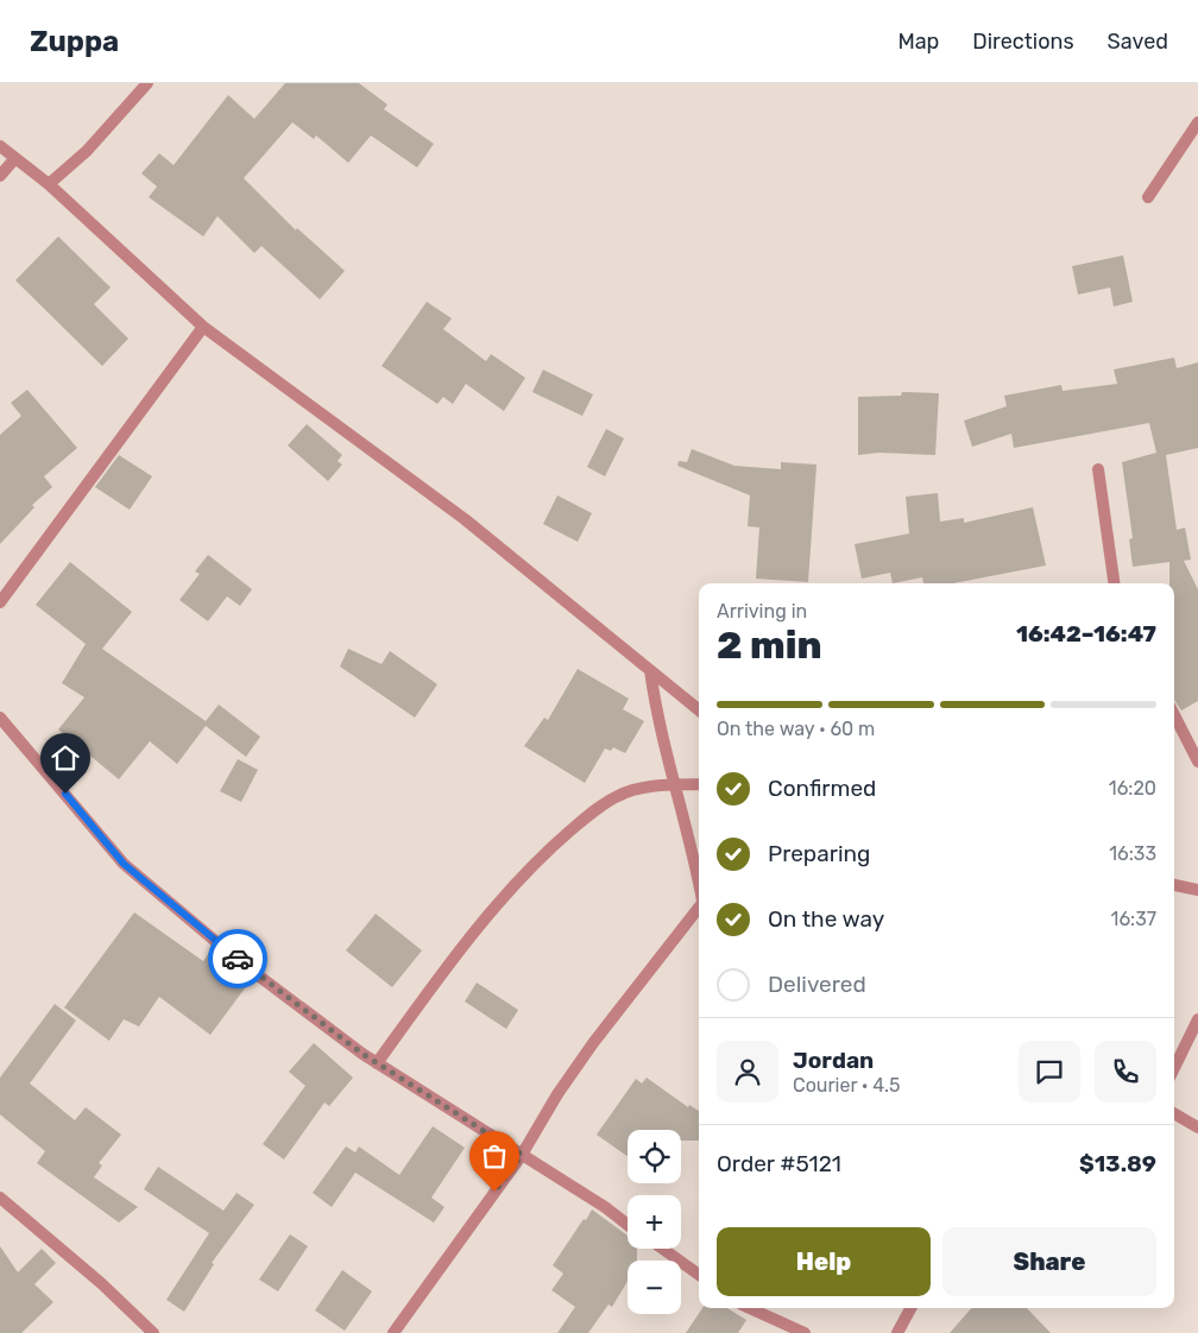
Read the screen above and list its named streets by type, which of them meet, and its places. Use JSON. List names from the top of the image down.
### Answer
{
  "page": {
    "header": "Zuppa",
    "nav": ["Map", "Directions", "Saved"],
    "heading": ["2 min", "Arriving in", "16:42–16:47"],
    "panel": [
      "Jordan",
      "Courier · 4.5",
      "Order #5121",
      "$13.89"
    ],
    "bar": "On the way · 60 m",
    "list": [
      ["Confirmed", "16:20"],
      ["Preparing", "16:33"],
      ["On the way", "16:37"],
      "Delivered"
    ],
    "map_buttons": ["+", "−"],
    "buttons": ["Help", "Share"]
  }
}
